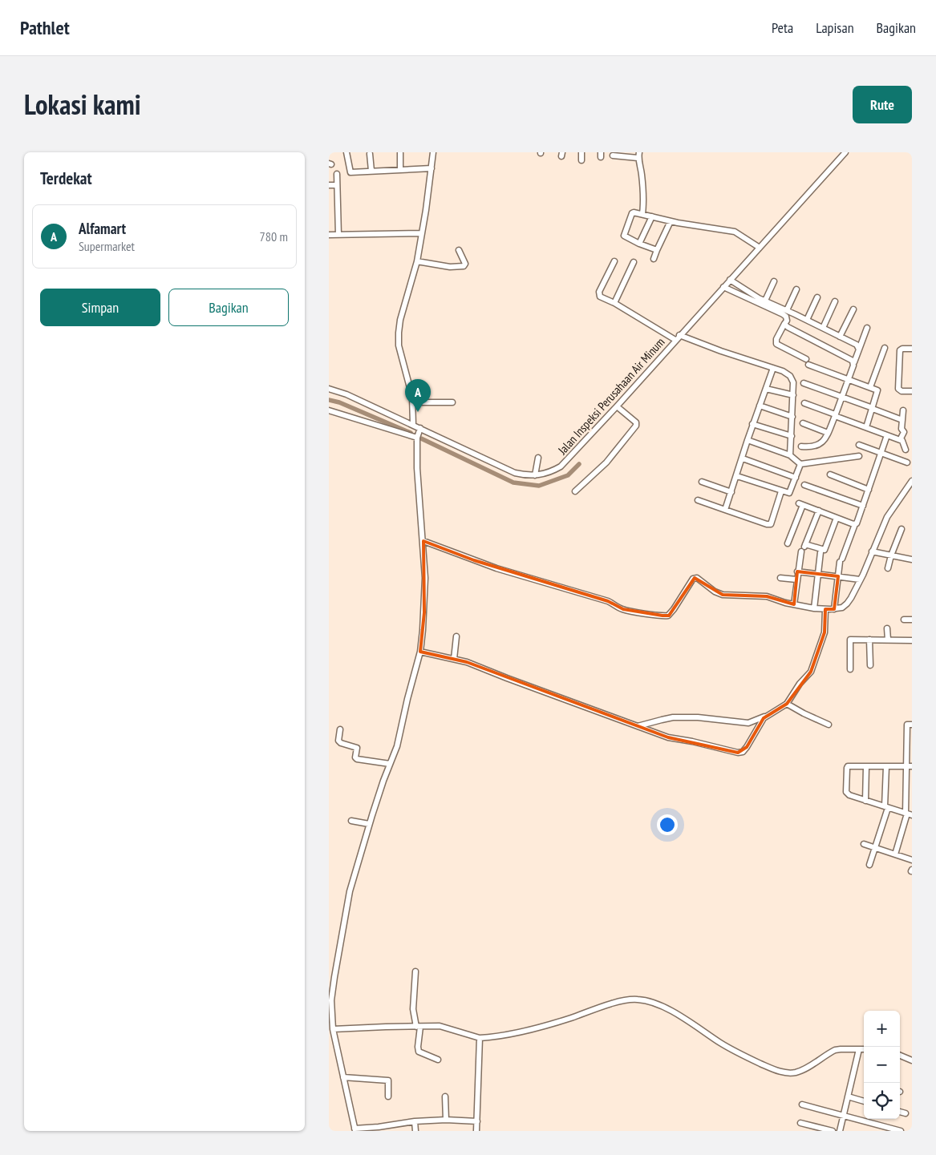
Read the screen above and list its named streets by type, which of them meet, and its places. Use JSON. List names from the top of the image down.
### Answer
{
  "streets": {
    "street": ["Jalan Inspeksi Perusahaan Air Minum"]
  },
  "page": {
    "header": "Pathlet",
    "nav": ["Peta", "Lapisan", "Bagikan"],
    "title": "Lokasi kami",
    "buttons": [
      "Rute",
      ["Simpan", "Bagikan"]
    ],
    "heading": "Terdekat",
    "list": [
      {
        "mark": "A",
        "name": "Alfamart",
        "note": "Supermarket",
        "value": "780 m"
      }
    ],
    "pins": "A",
    "map_buttons": ["+", "−"]
  }
}
